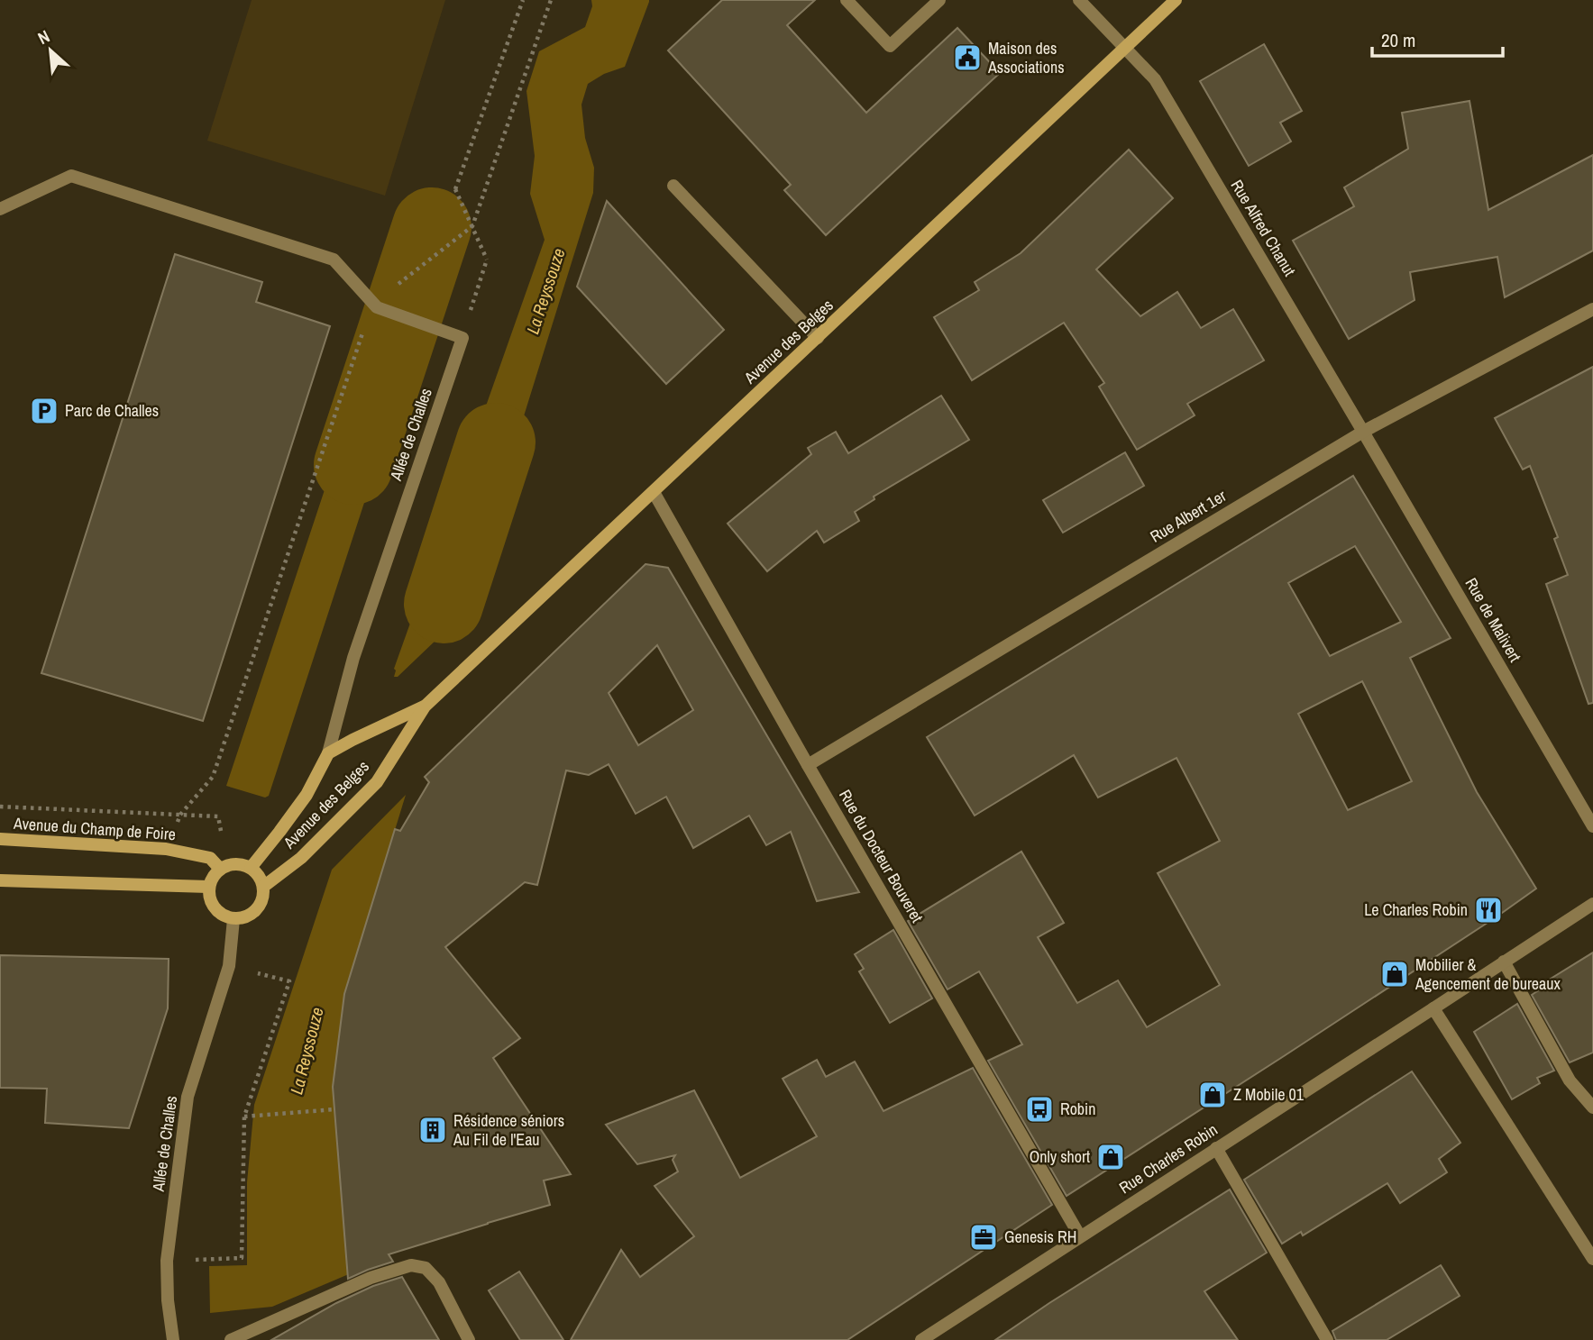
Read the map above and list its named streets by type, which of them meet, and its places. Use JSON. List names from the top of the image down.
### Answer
{
  "streets": {
    "main road": ["Avenue des Belges", "Allée de Challes", "Avenue du Champ de Foire"],
    "street": [
      "Rue Alfred Chanut",
      "Rue Albert 1er",
      "Rue de Malivert",
      "Rue du Docteur Bouveret",
      "Rue Charles Robin"
    ]
  },
  "crossings": [
    ["Rue Alfred Chanut", "Avenue des Belges"],
    ["Rue Alfred Chanut", "Rue Albert 1er"],
    ["Rue Alfred Chanut", "Rue de Malivert"],
    ["Avenue des Belges", "Allée de Challes"],
    ["Avenue des Belges", "Avenue du Champ de Foire"],
    ["Avenue des Belges", "Rue du Docteur Bouveret"],
    ["Allée de Challes", "Avenue du Champ de Foire"],
    ["Rue Albert 1er", "Rue de Malivert"],
    ["Rue Albert 1er", "Rue du Docteur Bouveret"],
    ["Rue du Docteur Bouveret", "Rue Charles Robin"]
  ],
  "water": ["La Reyssouze"],
  "places": {
    "public building": ["Maison des Associations"],
    "parking": ["Parc de Challes"],
    "restaurant": ["Le Charles Robin"],
    "shop": ["Mobilier & Agencement de bureaux", "Z Mobile 01", "Only short"],
    "bus stop": ["Robin"],
    "building": ["Résidence séniors Au Fil de l'Eau"],
    "office": ["Genesis RH"]
  },
  "scale_bar": "20 m",
  "north": "top left"
}
